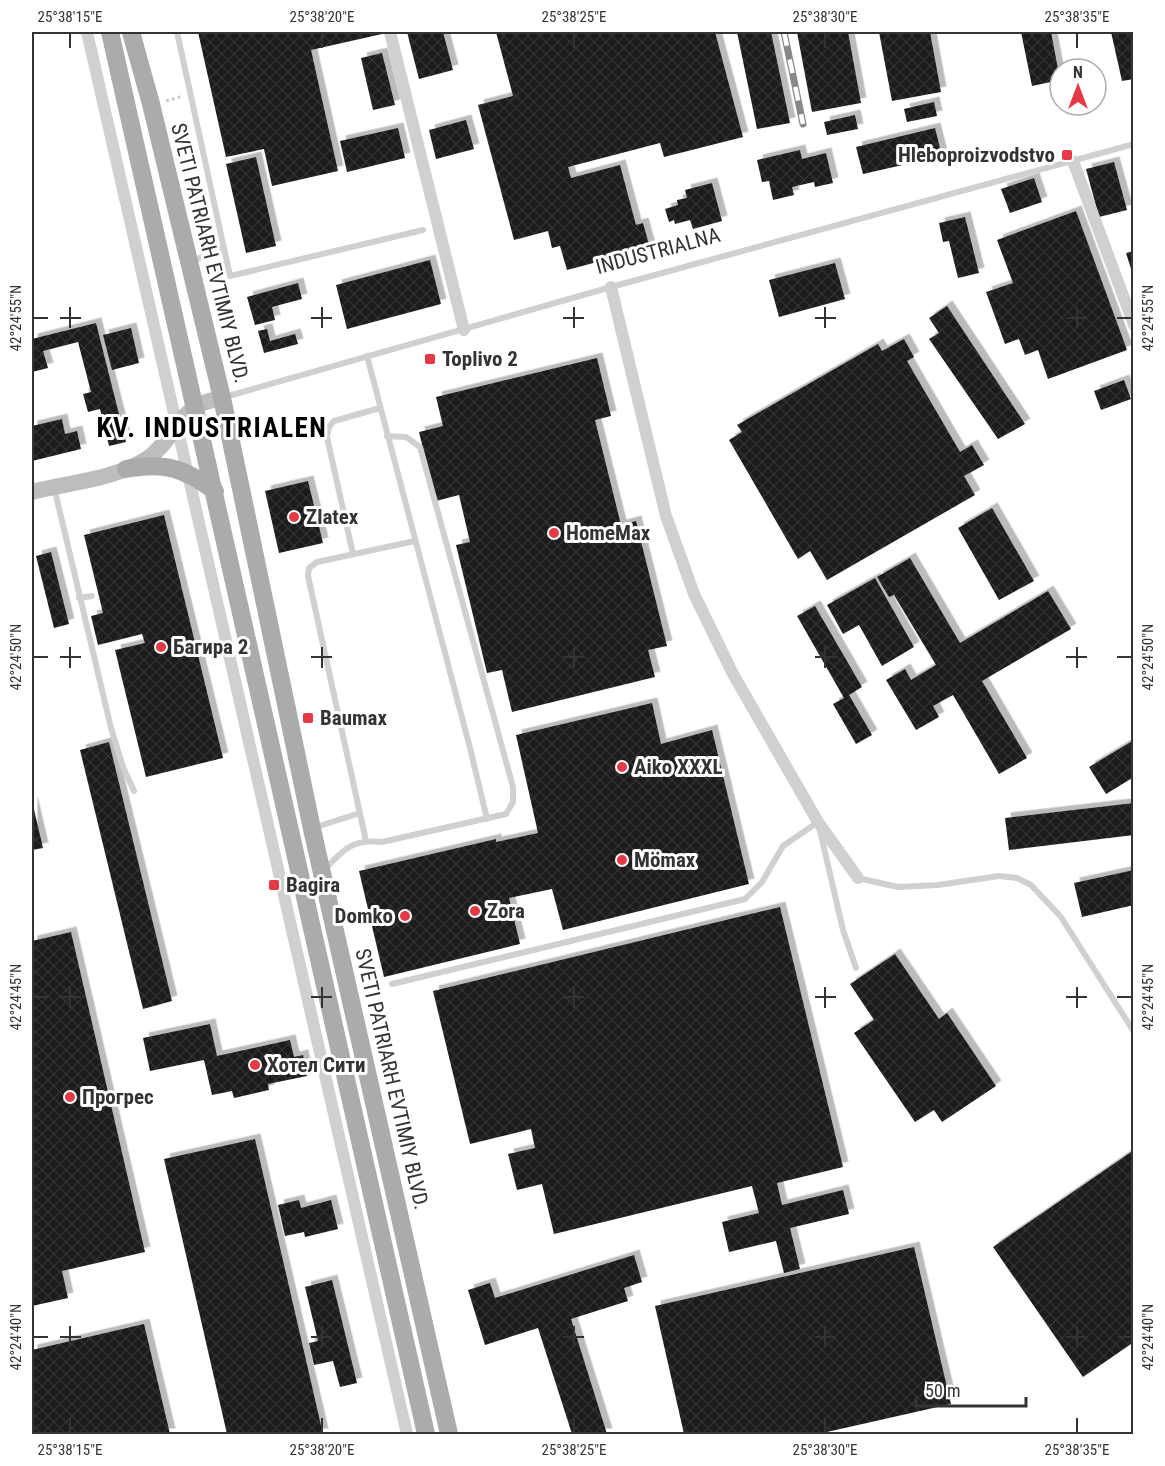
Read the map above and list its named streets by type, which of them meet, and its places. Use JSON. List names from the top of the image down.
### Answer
{
  "streets": {
    "main road": ["SVETI PATRIARH EVTIMIY BLVD."],
    "street": ["INDUSTRIALNA"]
  },
  "crossings": [
    ["INDUSTRIALNA", "SVETI PATRIARH EVTIMIY BLVD."]
  ],
  "districts": ["KV. INDUSTRIALEN"],
  "places": {
    "transit": [
      "Hleboproizvodstvo",
      "Toplivo 2",
      "Baumax",
      "Bagira"
    ],
    "other": [
      "Zlatex",
      "HomeMax",
      "Багира 2",
      "Aiko XXXL",
      "Mömax",
      "Zora",
      "Domko",
      "Хотел Сити",
      "Прогрес"
    ]
  },
  "scale_bar": "50 m",
  "north": "top",
  "coordinates": [
    "25°38'15\"E",
    "25°38'20\"E",
    "25°38'25\"E",
    "25°38'30\"E",
    "25°38'35\"E",
    "42°24'55\"N",
    "42°24'50\"N",
    "42°24'45\"N",
    "42°24'40\"N"
  ]
}
